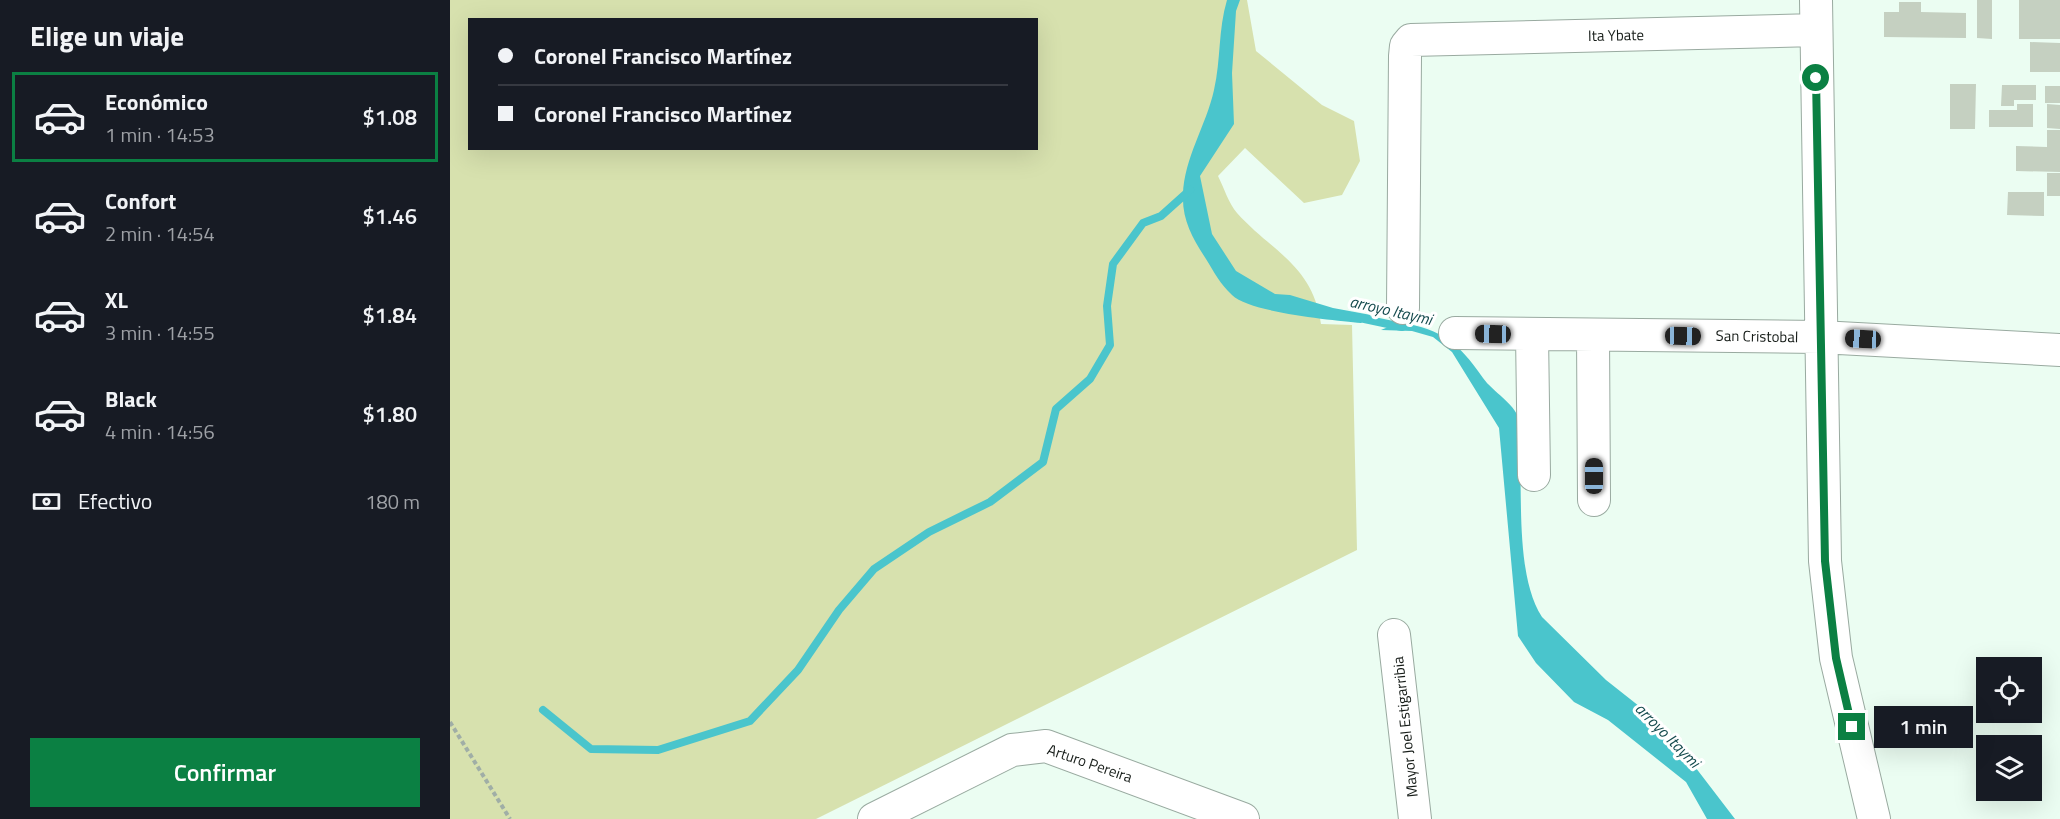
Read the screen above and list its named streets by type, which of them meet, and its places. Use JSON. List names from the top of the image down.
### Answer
{
  "streets": {
    "street": [
      "Ita Ybate",
      "San Cristobal",
      "Mayor Joel Estigarribia",
      "Arturo Pereira"
    ]
  },
  "water": ["arroyo Itaymi"],
  "page": {
    "heading": "Elige un viaje",
    "banner": ["Coronel Francisco Martínez", "Coronel Francisco Martínez"],
    "list": [
      {
        "name": "Económico",
        "note": "1 min · 14:53",
        "value": "$1.08"
      },
      {
        "name": "Confort",
        "note": "2 min · 14:54",
        "value": "$1.46"
      },
      {
        "name": "XL",
        "note": "3 min · 14:55",
        "value": "$1.84"
      },
      {
        "name": "Black",
        "note": "4 min · 14:56",
        "value": "$1.80"
      }
    ],
    "pay": ["Efectivo", "180 m"],
    "bubble": "1 min",
    "buttons": "Confirmar"
  }
}
